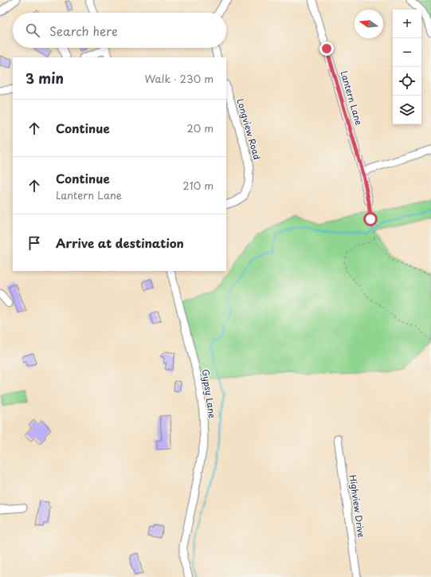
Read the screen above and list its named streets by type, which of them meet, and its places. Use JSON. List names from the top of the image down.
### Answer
{
  "streets": {
    "street": [
      "Lantern Lane",
      "Longview Road",
      "Gypsy Lane",
      "Highview Drive"
    ]
  },
  "north": "left",
  "page": {
    "map_buttons": ["+", "−"],
    "search": "Search here",
    "heading": ["3 min", "Walk · 230 m"],
    "list": [
      ["Continue", "20 m"],
      ["Continue", "Lantern Lane", "210 m"],
      "Arrive at destination"
    ]
  }
}
